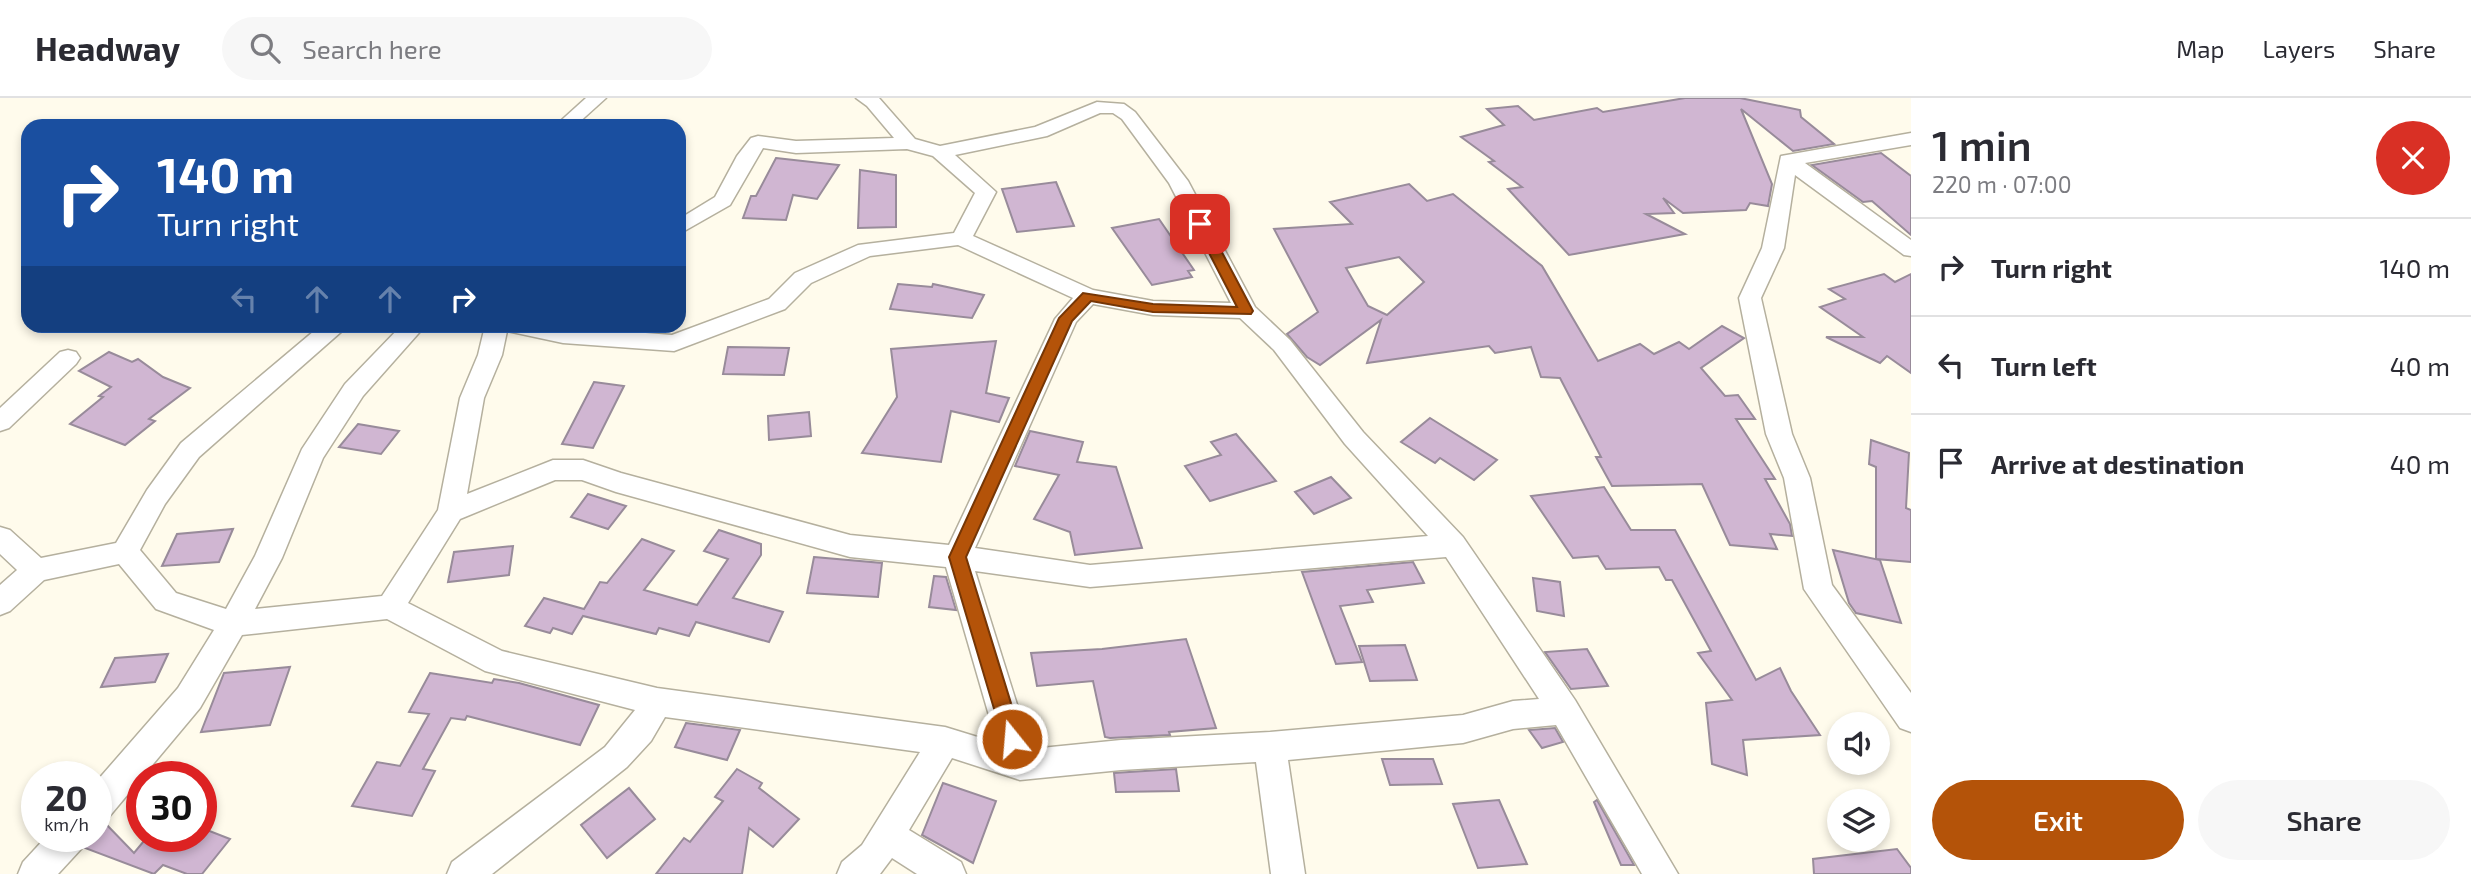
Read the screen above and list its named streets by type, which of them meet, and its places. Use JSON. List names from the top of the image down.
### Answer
{
  "page": {
    "header": "Headway",
    "search": "Search here",
    "nav": ["Map", "Layers", "Share"],
    "heading": ["1 min", "220 m · 07:00"],
    "turn": ["140 m", "Turn right"],
    "list": [
      {
        "name": "Turn right",
        "value": "140 m"
      },
      {
        "name": "Turn left",
        "value": "40 m"
      },
      {
        "name": "Arrive at destination",
        "value": "40 m"
      }
    ],
    "speed": "20 km/h",
    "limit": "30",
    "buttons": ["Exit", "Share"]
  }
}
